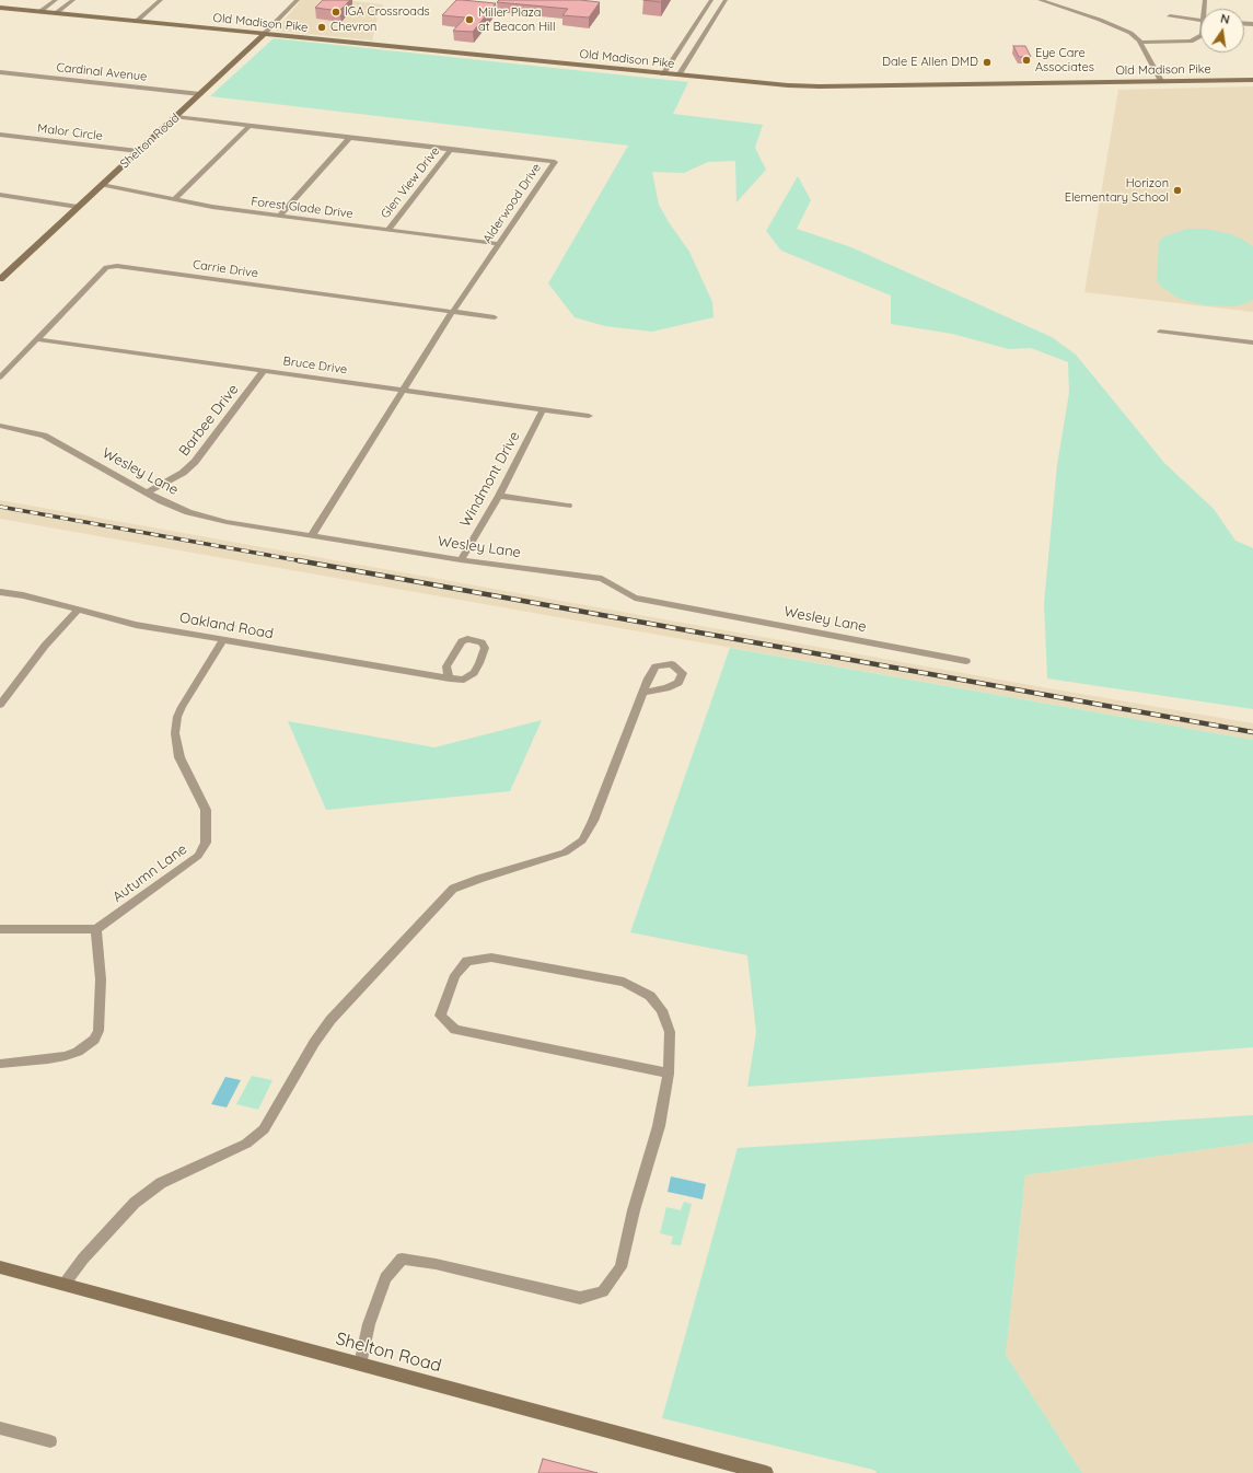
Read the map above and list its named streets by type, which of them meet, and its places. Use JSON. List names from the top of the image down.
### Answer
{
  "streets": {
    "main road": ["Old Madison Pike", "Shelton Road"],
    "street": [
      "Cardinal Avenue",
      "Malor Circle",
      "Glen View Drive",
      "Alderwood Drive",
      "Forest Glade Drive",
      "Carrie Drive",
      "Bruce Drive",
      "Barbee Drive",
      "Wesley Lane",
      "Windmont Drive",
      "Oakland Road",
      "Autumn Lane"
    ]
  },
  "crossings": [
    ["Old Madison Pike", "Shelton Road"],
    ["Cardinal Avenue", "Shelton Road"],
    ["Malor Circle", "Shelton Road"],
    ["Shelton Road", "Alderwood Drive"],
    ["Shelton Road", "Forest Glade Drive"],
    ["Glen View Drive", "Alderwood Drive"],
    ["Glen View Drive", "Forest Glade Drive"],
    ["Alderwood Drive", "Forest Glade Drive"],
    ["Alderwood Drive", "Carrie Drive"],
    ["Alderwood Drive", "Bruce Drive"],
    ["Alderwood Drive", "Wesley Lane"],
    ["Carrie Drive", "Bruce Drive"],
    ["Bruce Drive", "Barbee Drive"],
    ["Bruce Drive", "Windmont Drive"],
    ["Barbee Drive", "Wesley Lane"],
    ["Wesley Lane", "Windmont Drive"],
    ["Oakland Road", "Autumn Lane"]
  ],
  "places": [
    "IGA Crossroads",
    "Miller Plaza at Beacon Hill",
    "Chevron",
    "Eye Care Associates",
    "Dale E Allen DMD",
    "Horizon Elementary School"
  ],
  "north": "top"
}
